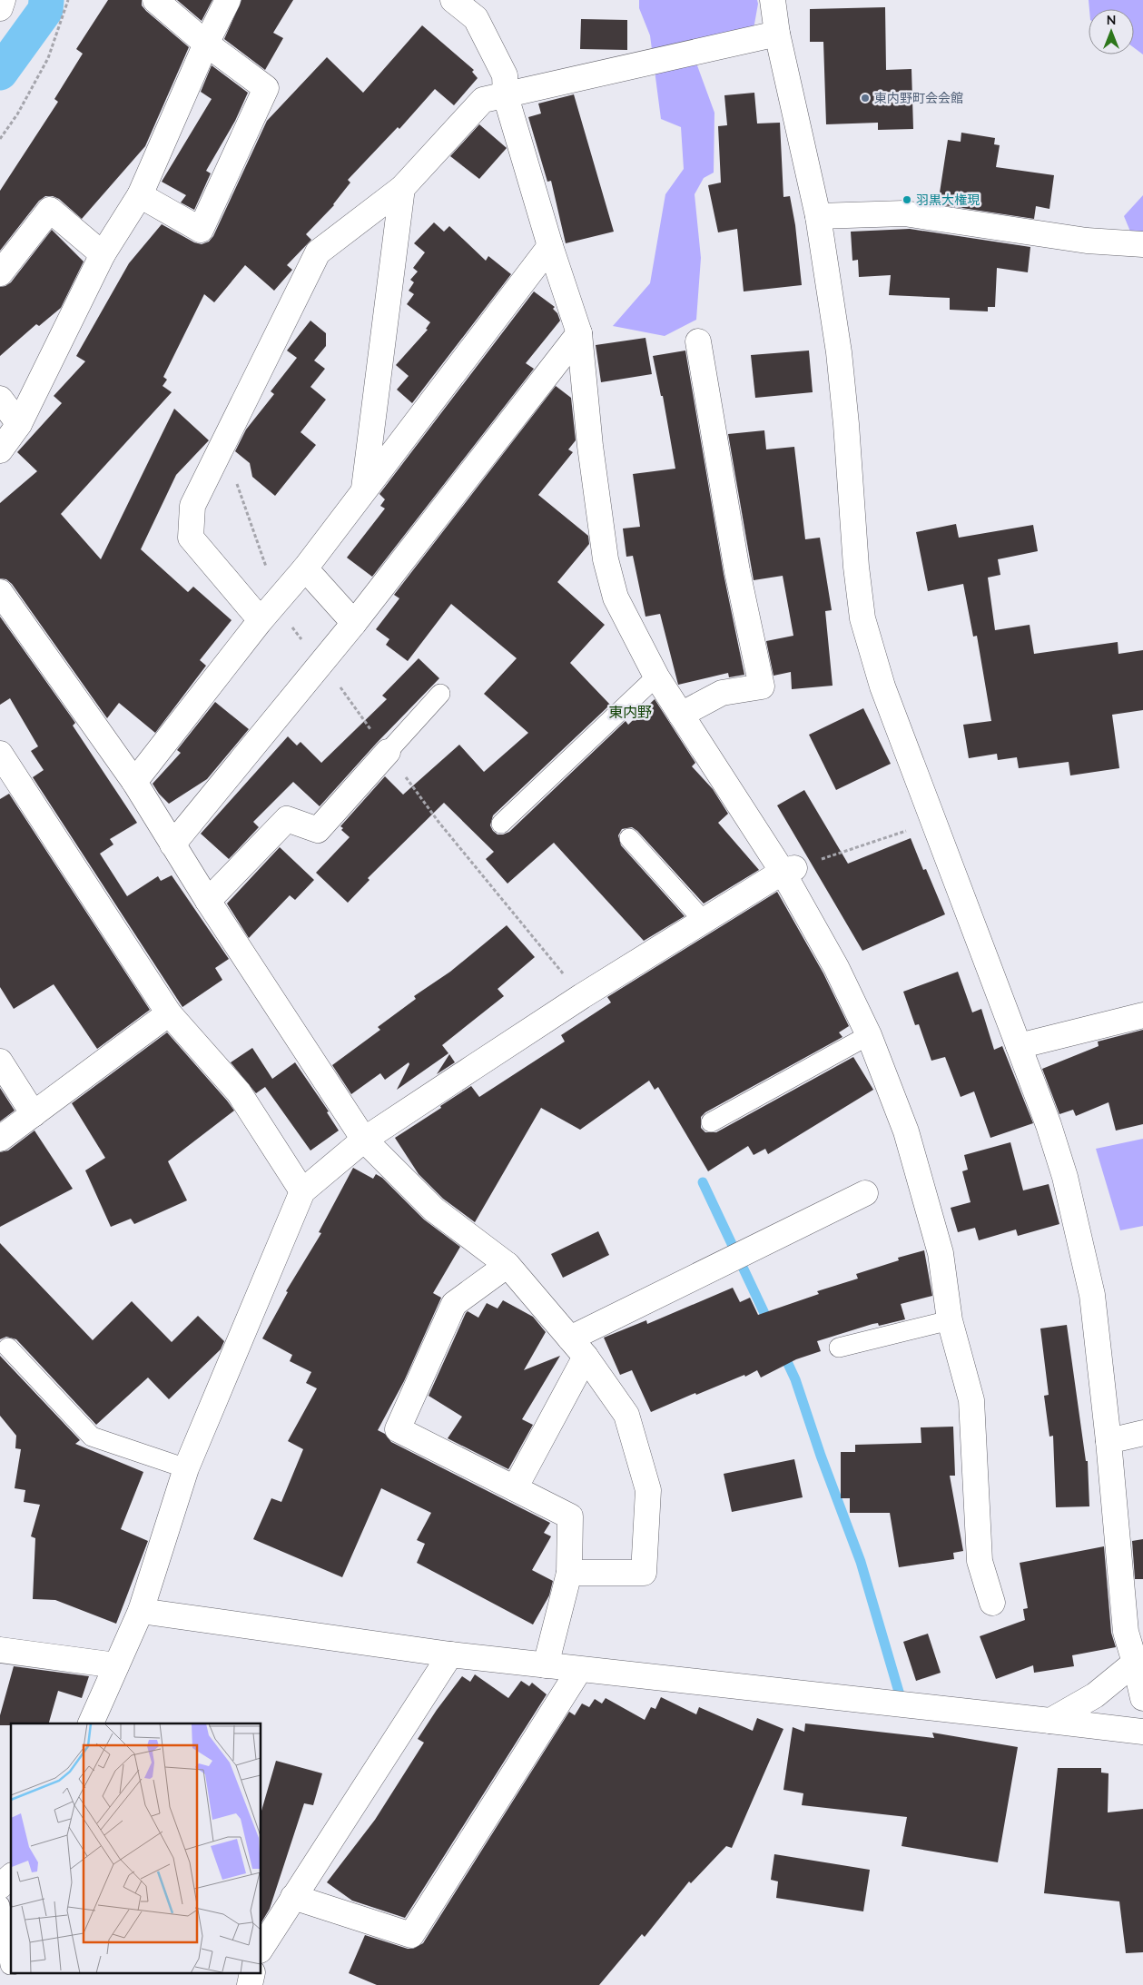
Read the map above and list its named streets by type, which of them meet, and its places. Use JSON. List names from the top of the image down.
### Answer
{
  "districts": ["東内野"],
  "places": ["東内野町会会館", "羽黒大権現"],
  "north": "top"
}
